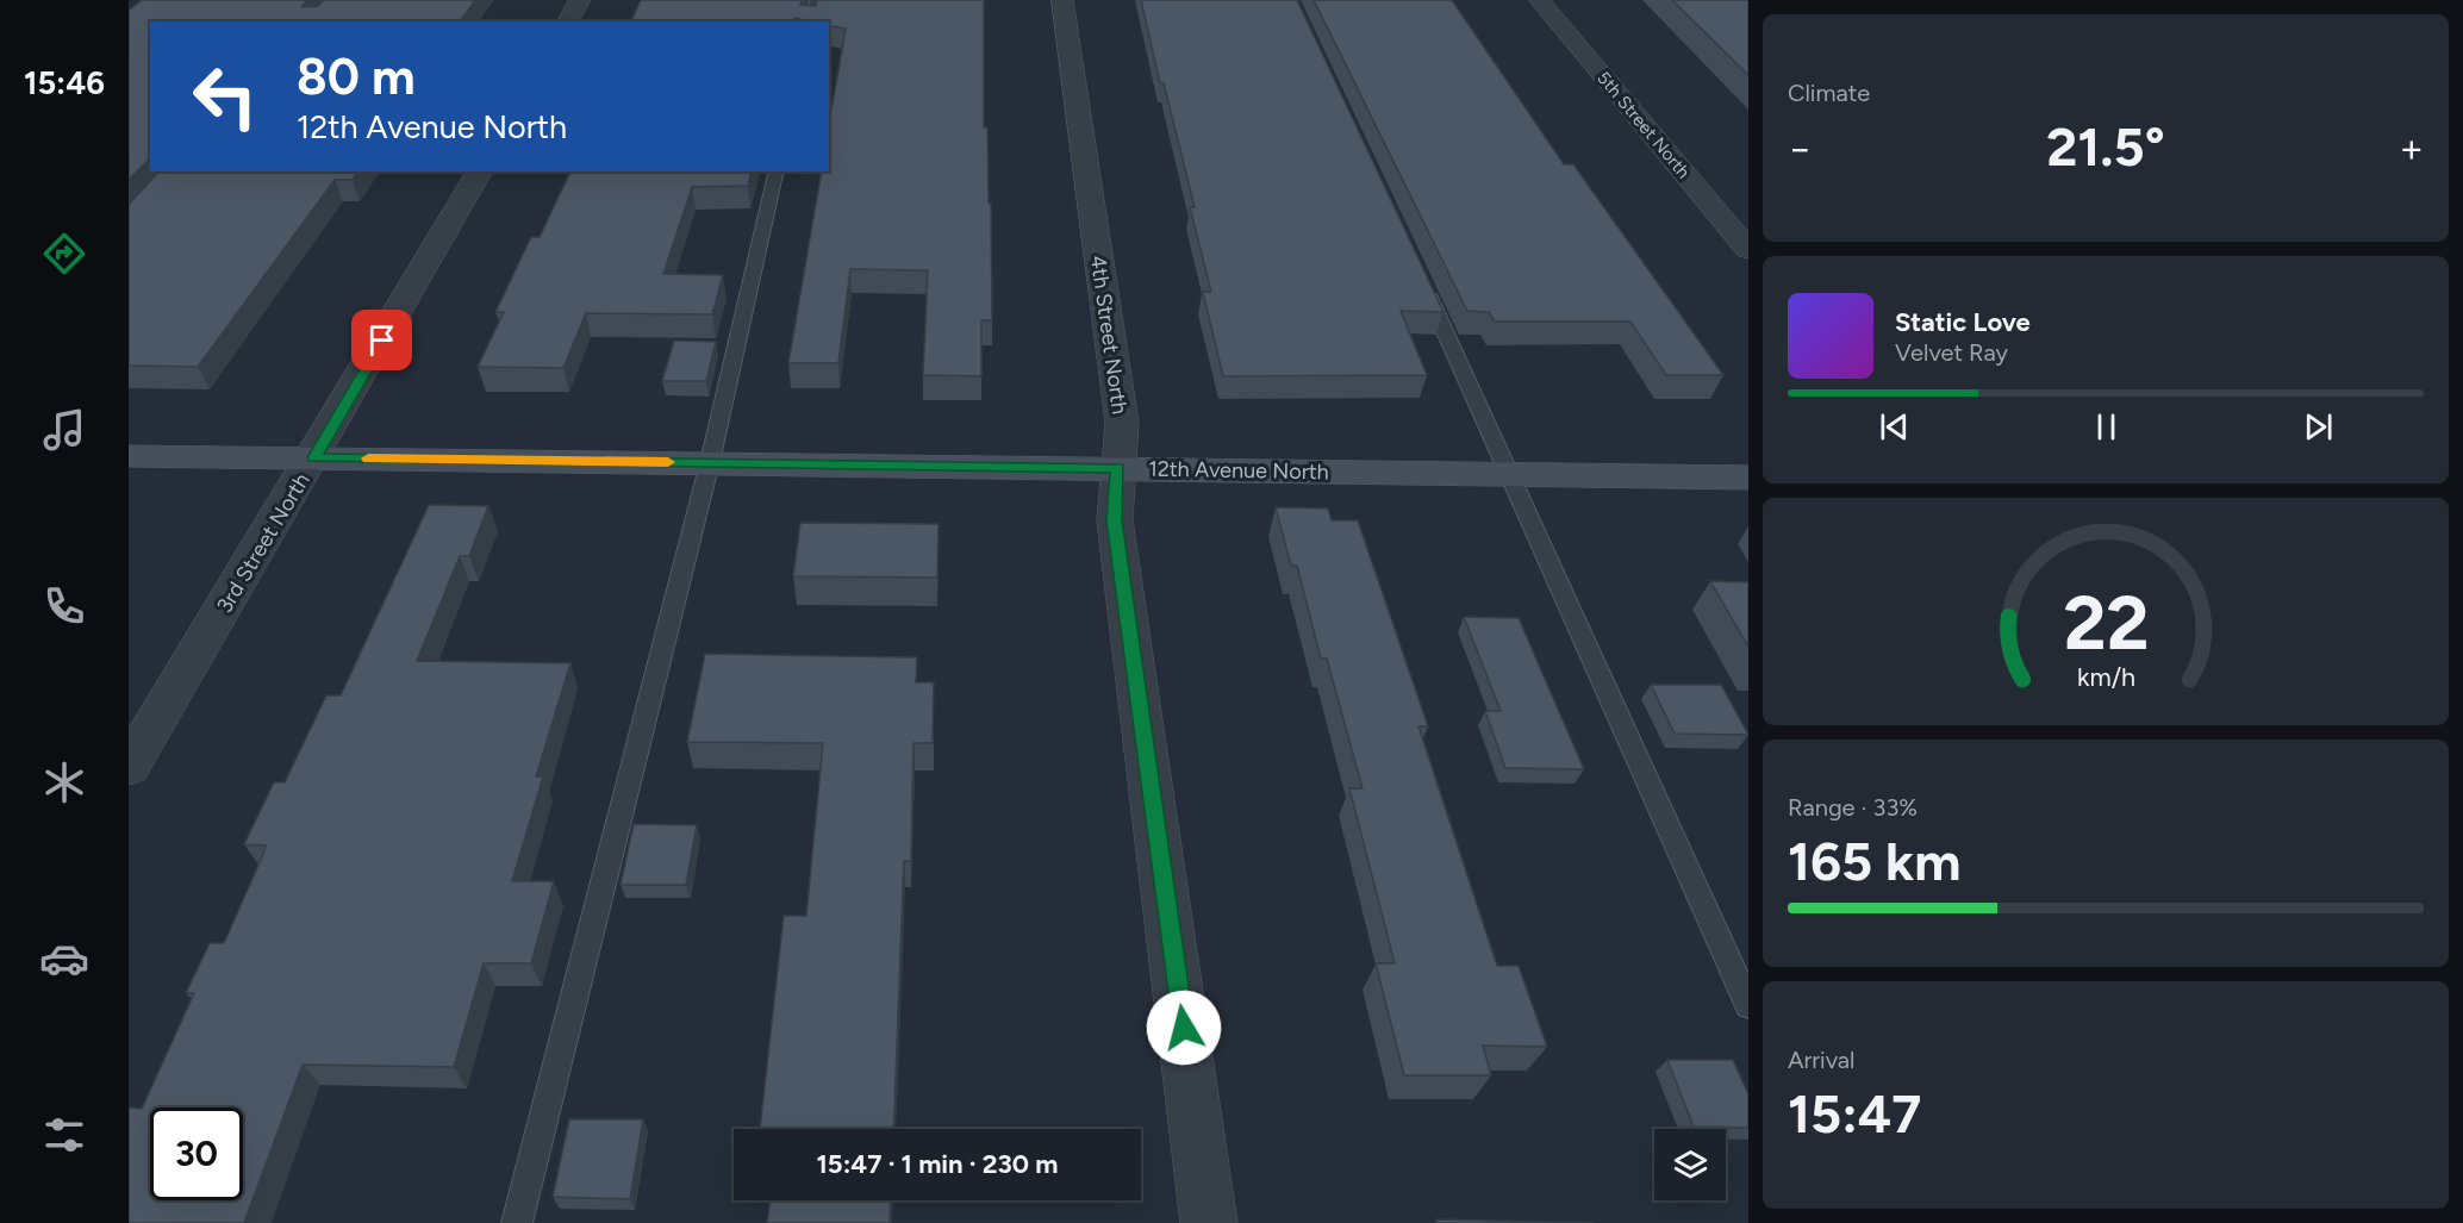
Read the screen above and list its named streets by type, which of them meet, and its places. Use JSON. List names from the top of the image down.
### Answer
{
  "streets": {
    "main road": ["12th Avenue North"],
    "street": ["5th Street North", "4th Street North", "3rd Street North"]
  },
  "crossings": [
    ["4th Street North", "12th Avenue North"],
    ["12th Avenue North", "3rd Street North"]
  ],
  "page": {
    "tabs": "15:46",
    "tile": [
      "Climate",
      ["Range · 33%", "165 km"],
      ["Arrival", "15:47"]
    ],
    "turn": ["80 m", "12th Avenue North"],
    "heat": ["−", "21.5°", "+"],
    "song": ["Static Love", "Velvet Ray"],
    "limit": "30",
    "trip": "15:47 · 1 min · 230 m",
    "gauge": ["22", "km/h"]
  }
}
